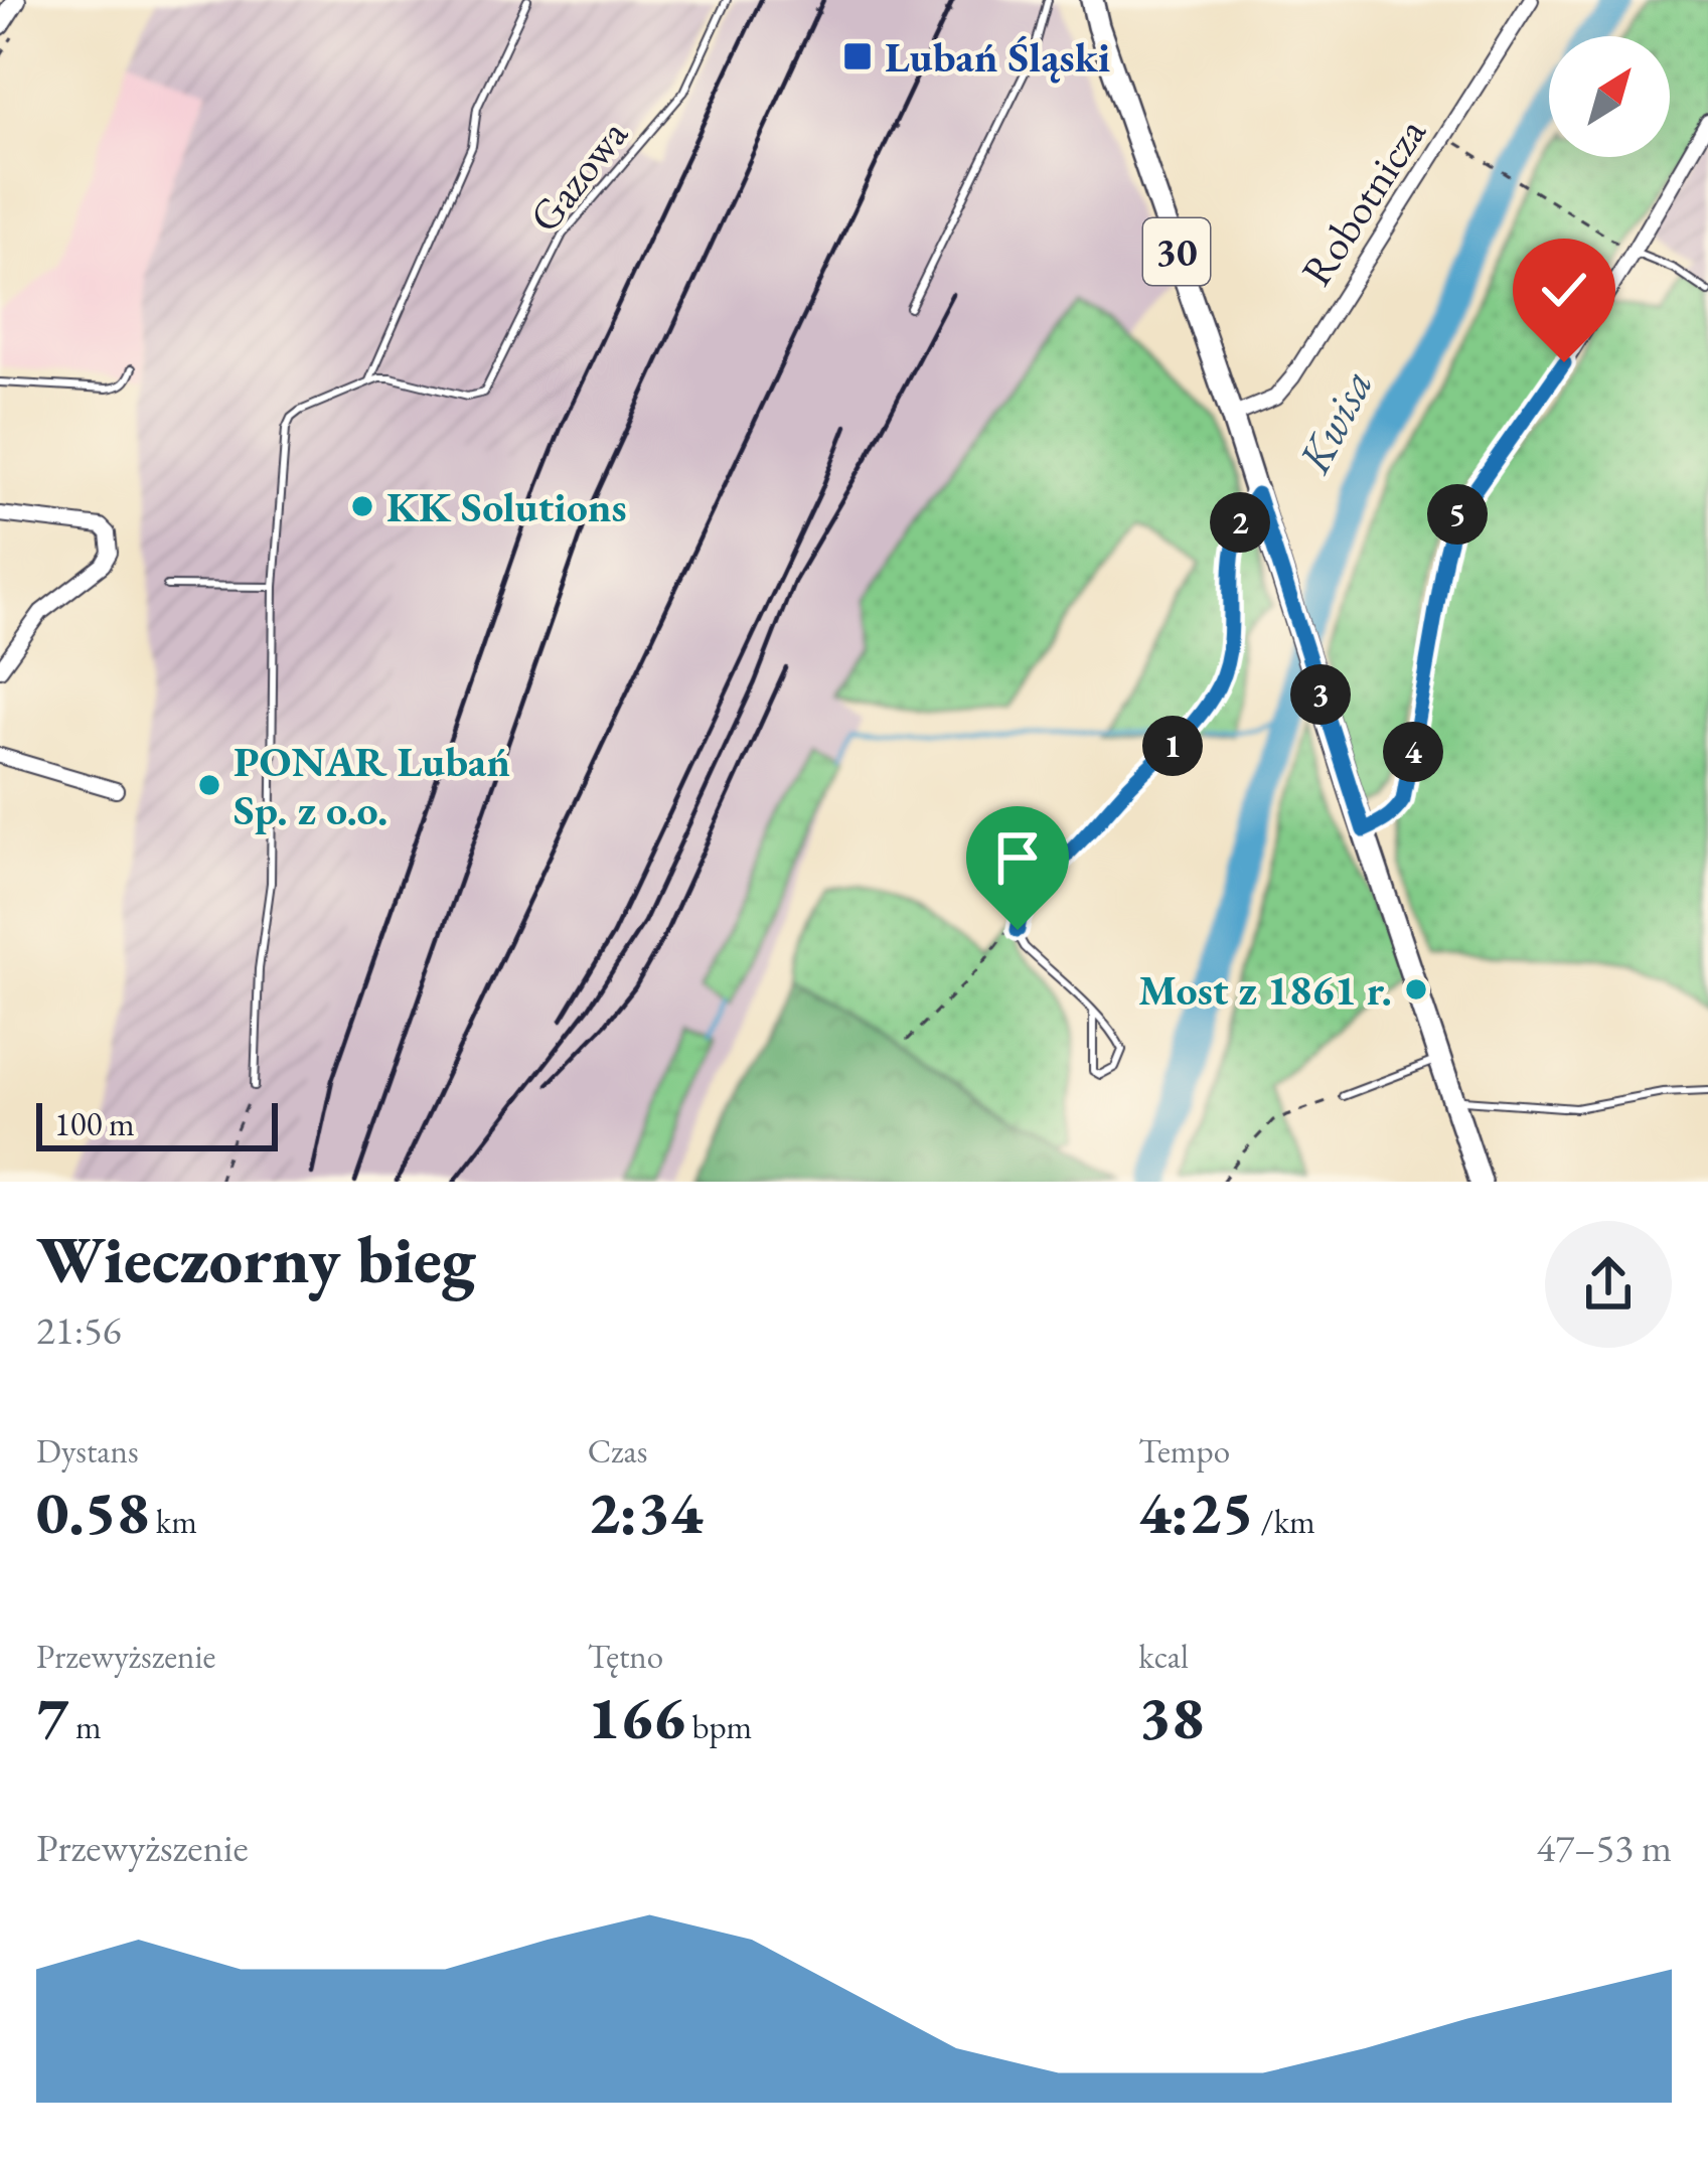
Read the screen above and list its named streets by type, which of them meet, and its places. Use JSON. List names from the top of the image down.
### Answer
{
  "streets": {
    "main road": ["30"],
    "street": ["Robotnicza"],
    "lane": ["Gazowa"]
  },
  "crossings": [
    ["Robotnicza", "30"]
  ],
  "water": ["Kwisa"],
  "places": {
    "transit": ["Lubań Śląski"],
    "other": ["KK Solutions", "PONAR Lubań Sp. z o.o.", "Most z 1861 r."]
  },
  "scale_bar": "100 m",
  "north": "top right",
  "page": {
    "pins": [
      "5",
      "2",
      "3",
      "1",
      "4"
    ],
    "scale": "100 m",
    "heading": ["Wieczorny bieg", "21:56"],
    "stats": [
      ["Dystans", "0.58 km"],
      ["Czas", "2:34"],
      ["Tempo", "4:25 /km"],
      ["Przewyższenie", "7 m"],
      ["Tętno", "166 bpm"],
      ["kcal", "38"]
    ],
    "chart": ["Przewyższenie", "47–53 m"]
  }
}
